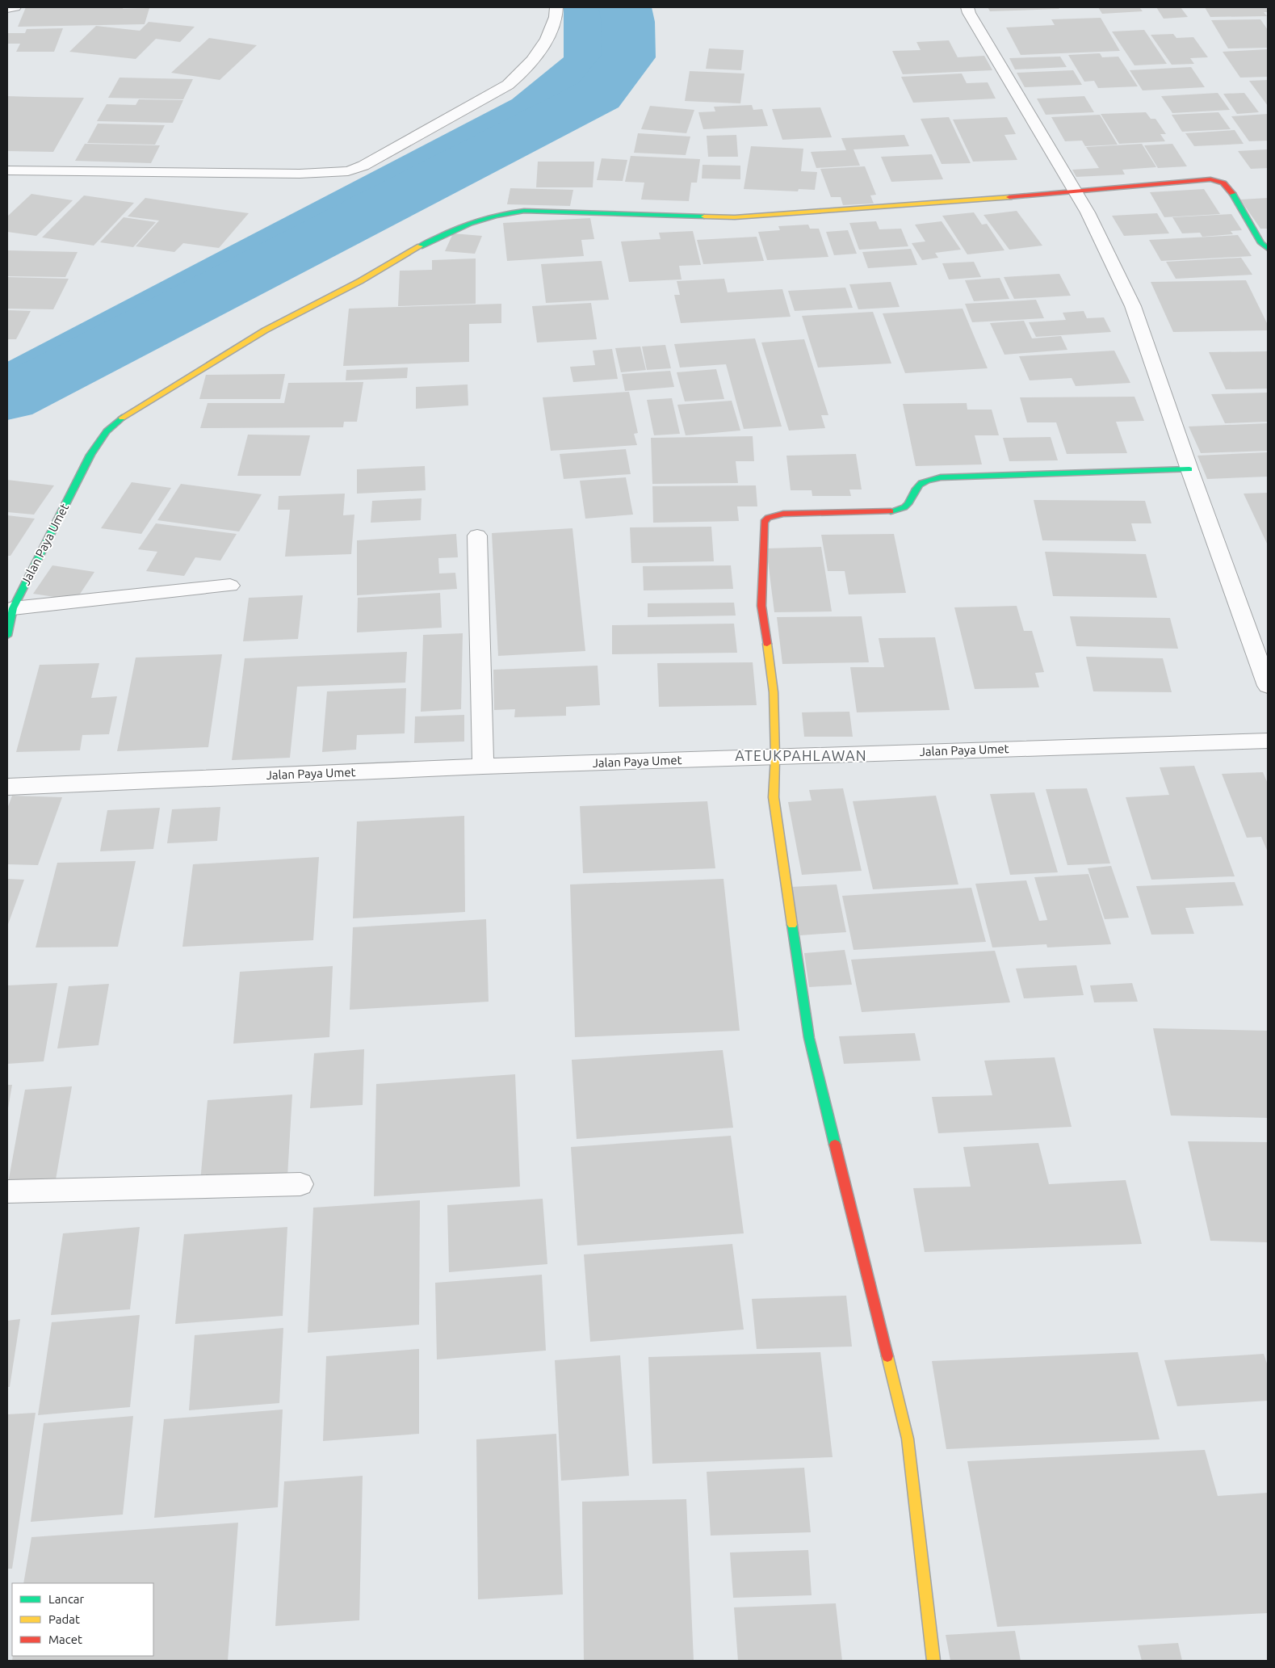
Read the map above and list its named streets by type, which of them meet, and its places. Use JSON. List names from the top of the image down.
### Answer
{
  "streets": {
    "street": ["Jalan Paya Umet"]
  },
  "districts": ["ATEUKPAHLAWAN"],
  "legend": ["Lancar", "Padat", "Macet"]
}
